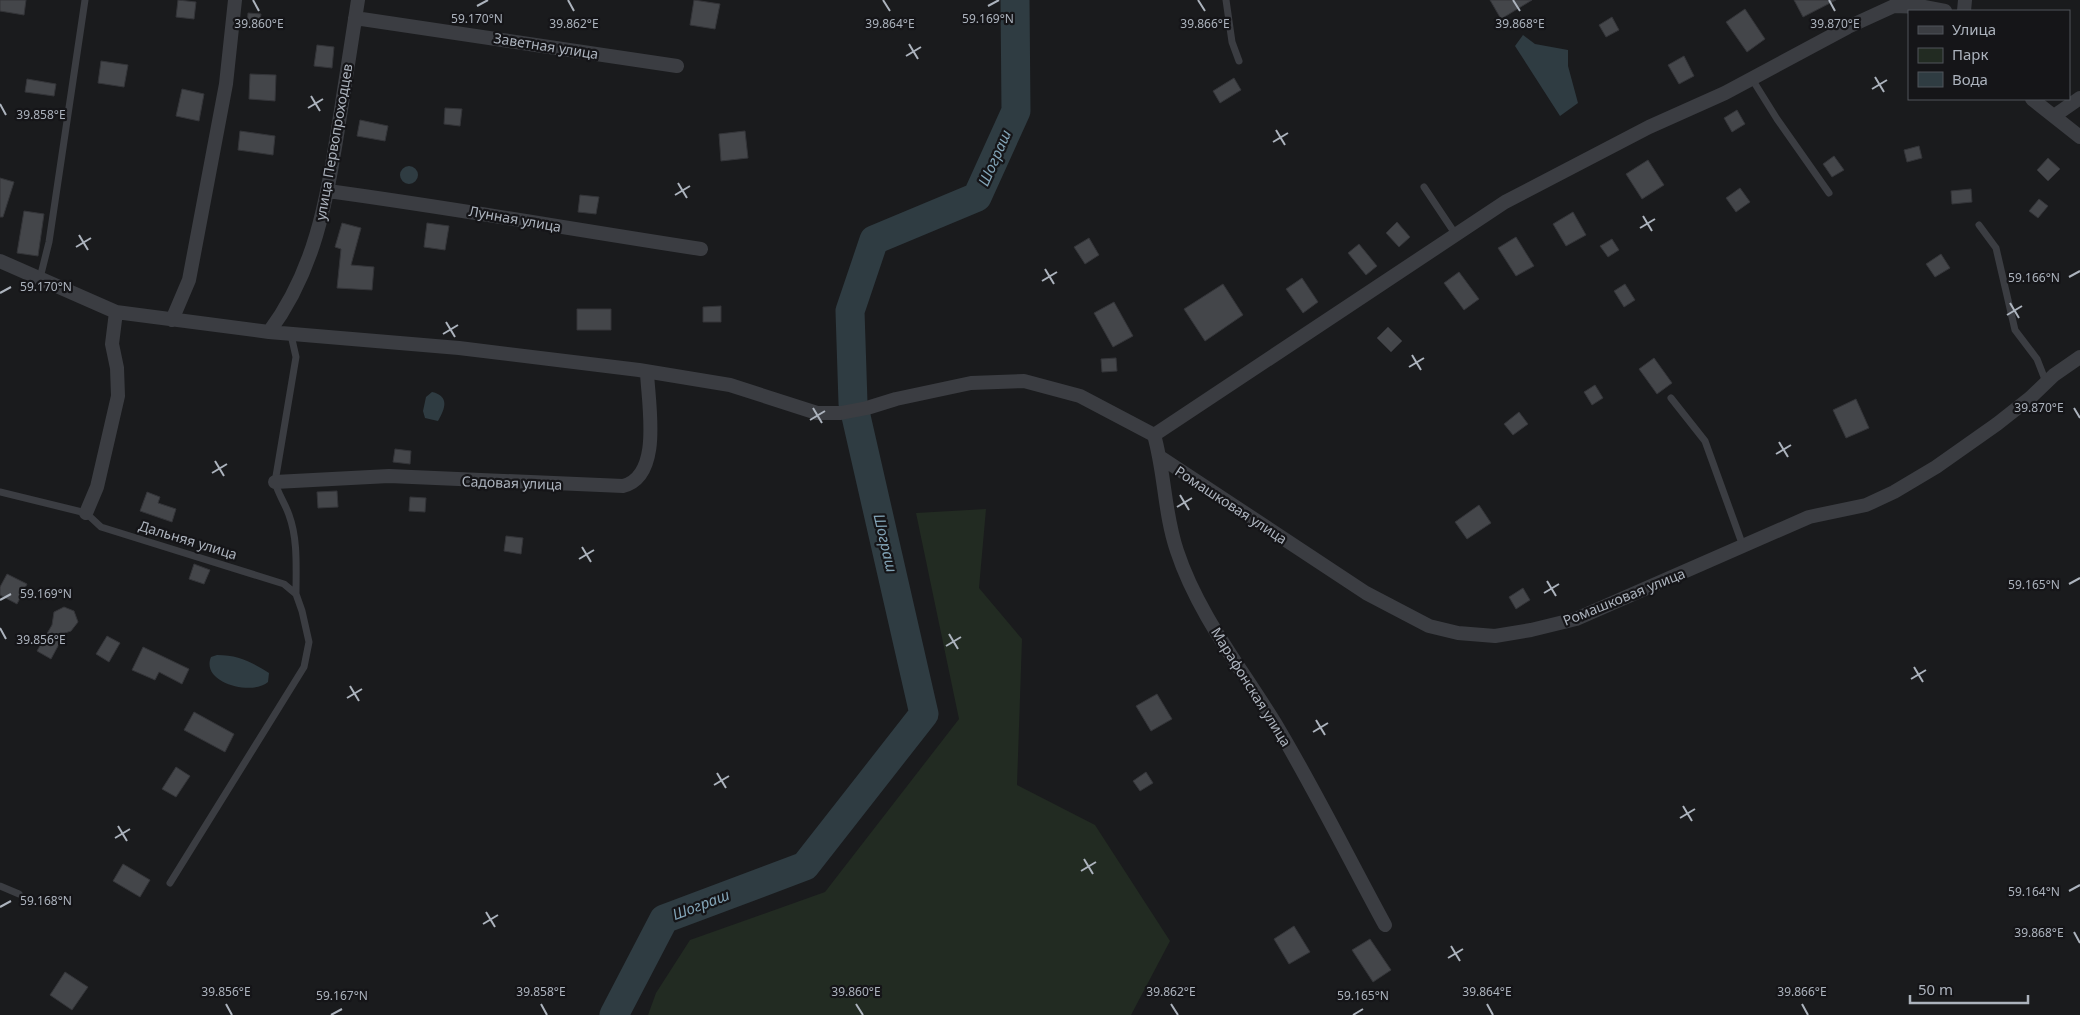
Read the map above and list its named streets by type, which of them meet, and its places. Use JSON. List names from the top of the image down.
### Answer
{
  "streets": {
    "street": [
      "Заветная улица",
      "улица Первопроходцев",
      "Лунная улица",
      "Садовая улица",
      "Ромашковая улица",
      "Марафонская улица"
    ],
    "lane": ["Дальняя улица"]
  },
  "crossings": [
    ["Заветная улица", "улица Первопроходцев"],
    ["улица Первопроходцев", "Лунная улица"],
    ["Ромашковая улица", "Марафонская улица"]
  ],
  "water": ["Шограш"],
  "legend": ["Улица", "Парк", "Вода"],
  "scale_bar": "50 m",
  "coordinates": [
    "59.170°N",
    "59.169°N",
    "39.860°E",
    "39.862°E",
    "39.864°E",
    "39.866°E",
    "39.868°E",
    "39.870°E",
    "39.858°E",
    "59.166°N",
    "59.165°N",
    "39.856°E",
    "59.164°N",
    "59.168°N",
    "59.167°N"
  ]
}
